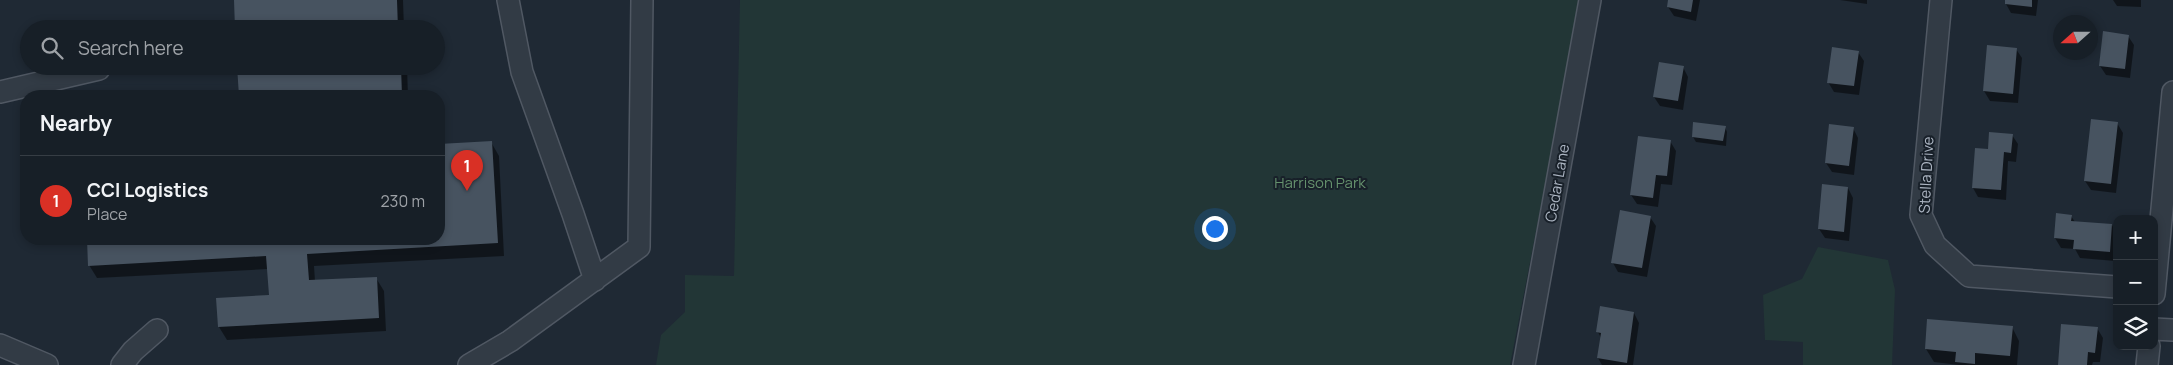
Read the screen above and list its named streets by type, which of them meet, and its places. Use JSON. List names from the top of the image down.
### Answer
{
  "streets": {
    "street": ["Stella Drive", "Cedar Lane"]
  },
  "parks": ["Harrison Park"],
  "north": "left",
  "page": {
    "search": "Search here",
    "heading": "Nearby",
    "pins": "1",
    "list": [
      {
        "mark": "1",
        "name": "CCI Logistics",
        "note": "Place",
        "value": "230 m"
      }
    ],
    "map_buttons": ["+", "−"]
  }
}
